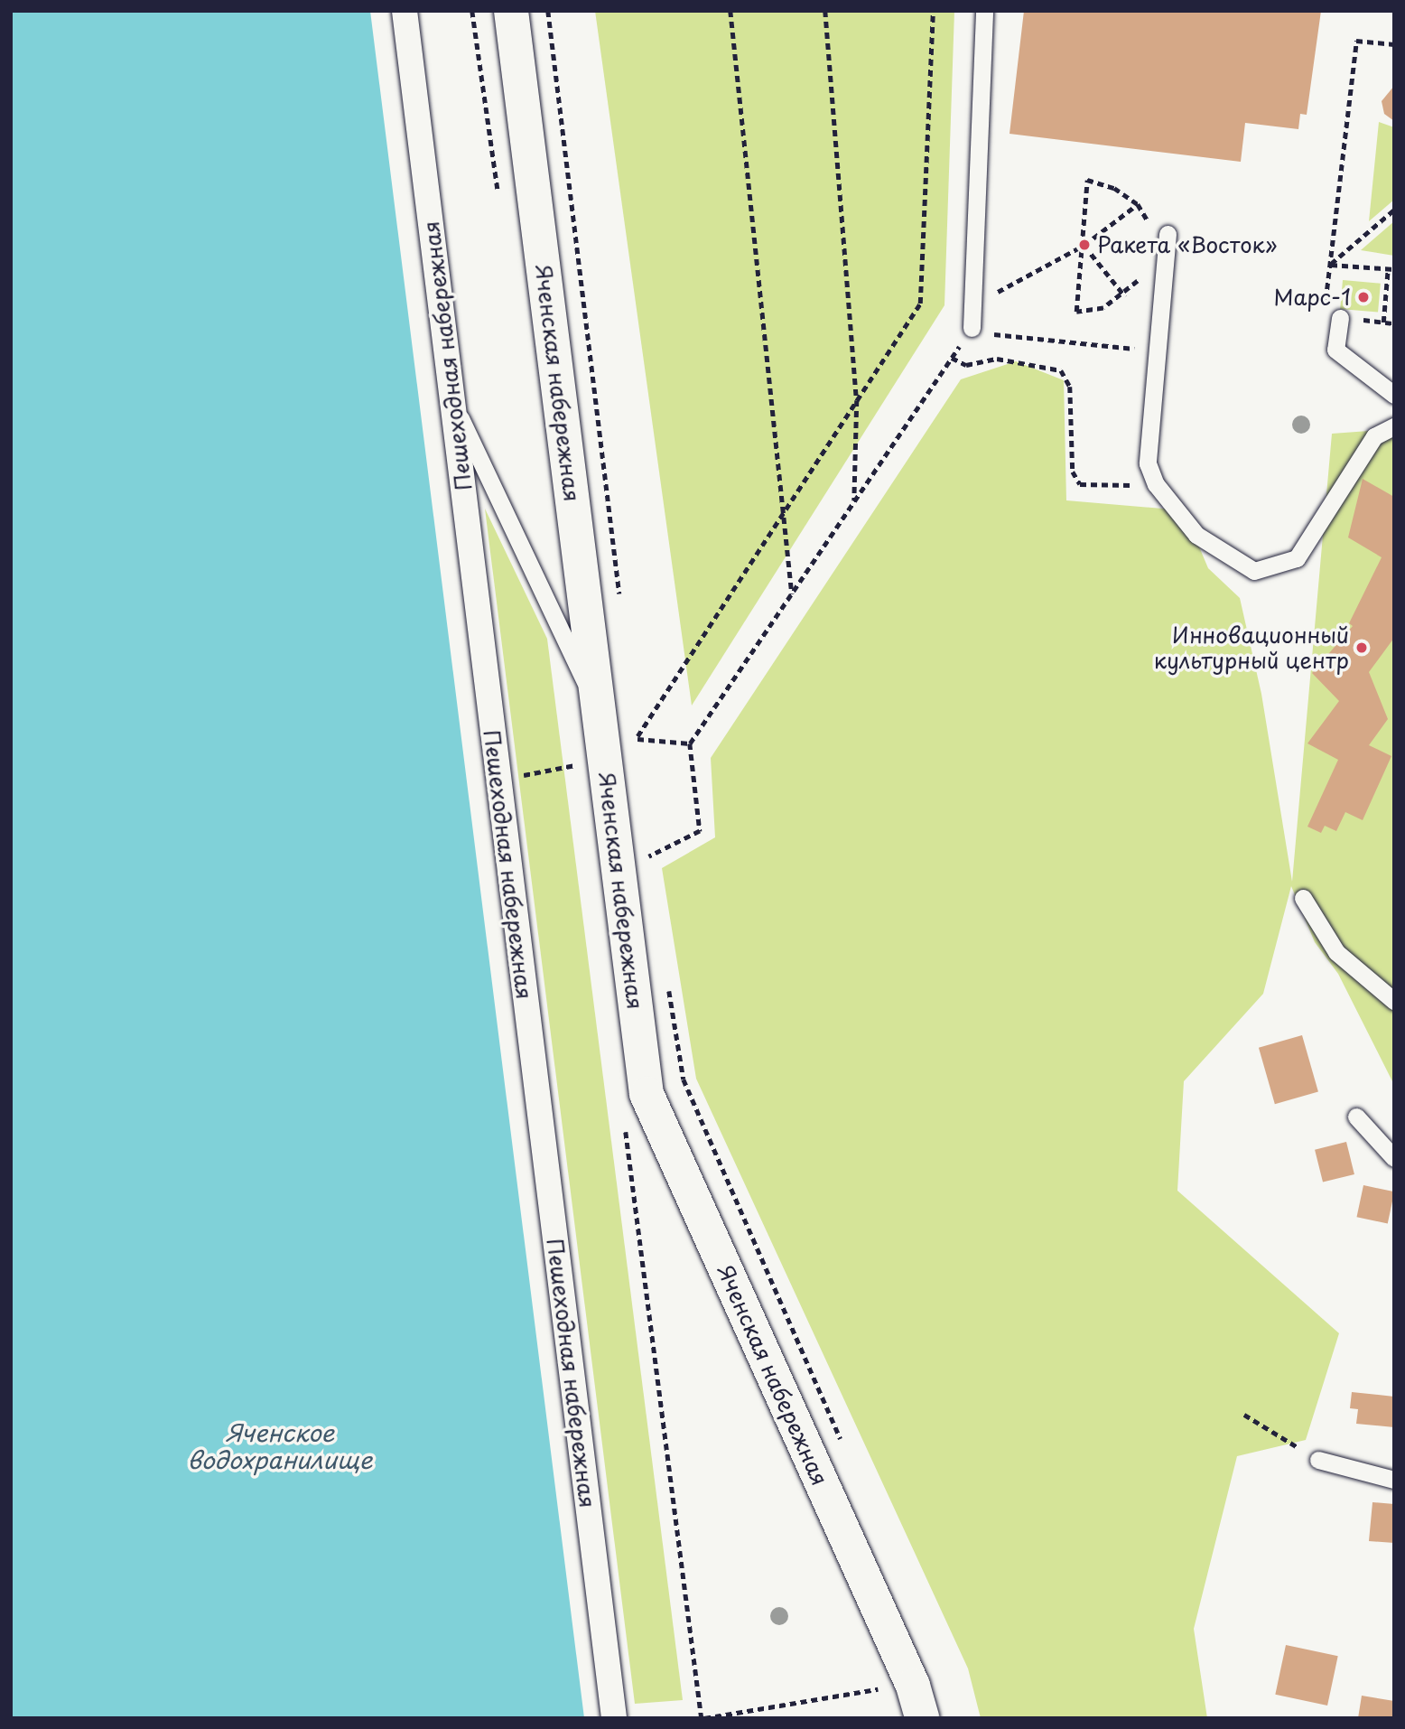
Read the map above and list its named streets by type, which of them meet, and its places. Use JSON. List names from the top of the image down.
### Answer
{
  "streets": {
    "street": ["Пешеходная набережная", "Яченская набережная"]
  },
  "water": ["Яченское водохранилище"],
  "places": ["Ракета «Восток»", "Марс-1", "Инновационный культурный центр"]
}
